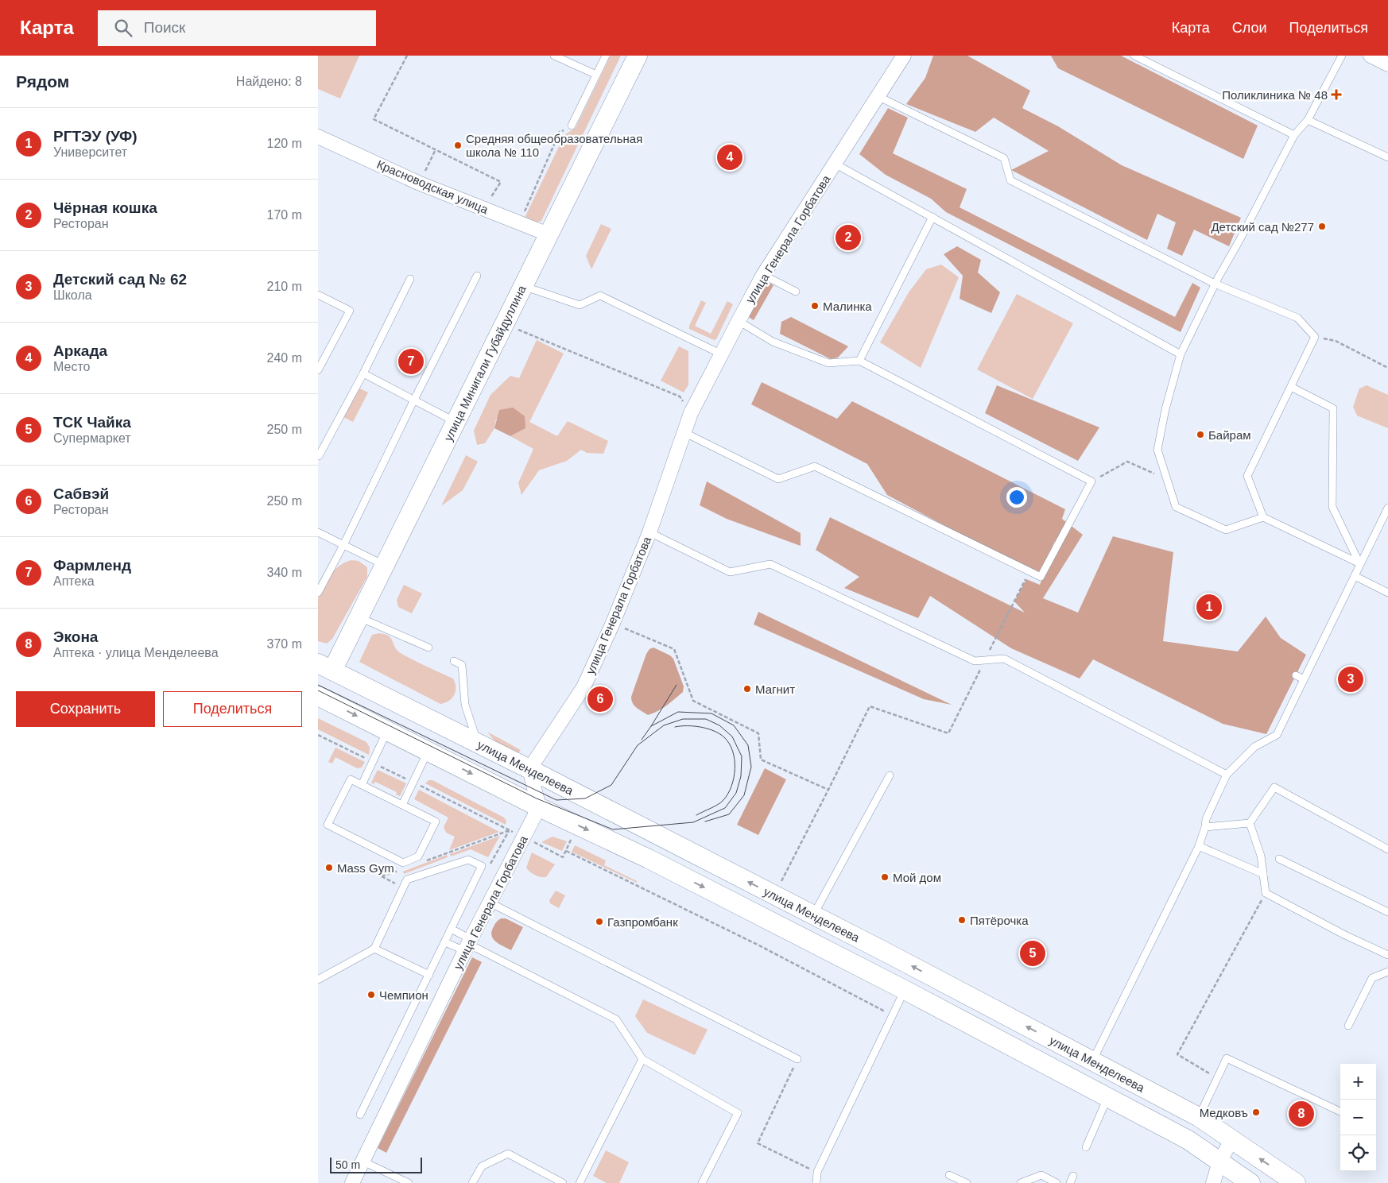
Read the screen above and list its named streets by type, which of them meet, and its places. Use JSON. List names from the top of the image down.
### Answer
{
  "streets": {
    "main road": ["улица Минигали Губайдуллина", "улица Менделеева"],
    "street": ["Красноводская улица", "улица Генерала Горбатова"]
  },
  "crossings": [
    ["Красноводская улица", "улица Минигали Губайдуллина"],
    ["улица Генерала Горбатова", "улица Менделеева"],
    ["улица Минигали Губайдуллина", "улица Менделеева"]
  ],
  "places": {
    "health": ["Поликлиника № 48"],
    "other": [
      "Средняя общеобразовательная школа № 110",
      "Детский сад №277",
      "Малинка",
      "Байрам",
      "Магнит",
      "Mass Gym",
      "Мой дом",
      "Пятёрочка",
      "Газпромбанк",
      "Чемпион",
      "Медковъ"
    ]
  },
  "scale_bar": "50 m",
  "page": {
    "header": "Карта",
    "search": "Поиск",
    "nav": ["Карта", "Слои", "Поделиться"],
    "heading": ["Рядом", "Найдено: 8"],
    "list": [
      {
        "mark": "1",
        "name": "РГТЭУ (УФ)",
        "note": "Университет",
        "value": "120 m"
      },
      {
        "mark": "2",
        "name": "Чёрная кошка",
        "note": "Ресторан",
        "value": "170 m"
      },
      {
        "mark": "3",
        "name": "Детский сад № 62",
        "note": "Школа",
        "value": "210 m"
      },
      {
        "mark": "4",
        "name": "Аркада",
        "note": "Место",
        "value": "240 m"
      },
      {
        "mark": "5",
        "name": "ТСК Чайка",
        "note": "Супермаркет",
        "value": "250 m"
      },
      {
        "mark": "6",
        "name": "Сабвэй",
        "note": "Ресторан",
        "value": "250 m"
      },
      {
        "mark": "7",
        "name": "Фармленд",
        "note": "Аптека",
        "value": "340 m"
      },
      {
        "mark": "8",
        "name": "Экона",
        "note": "Аптека · улица Менделеева",
        "value": "370 m"
      }
    ],
    "pins": [
      "4",
      "2",
      "7",
      "1",
      "3",
      "6",
      "5",
      "8"
    ],
    "buttons": ["Сохранить", "Поделиться"],
    "map_buttons": ["+", "−"],
    "scale": "50 m"
  }
}
